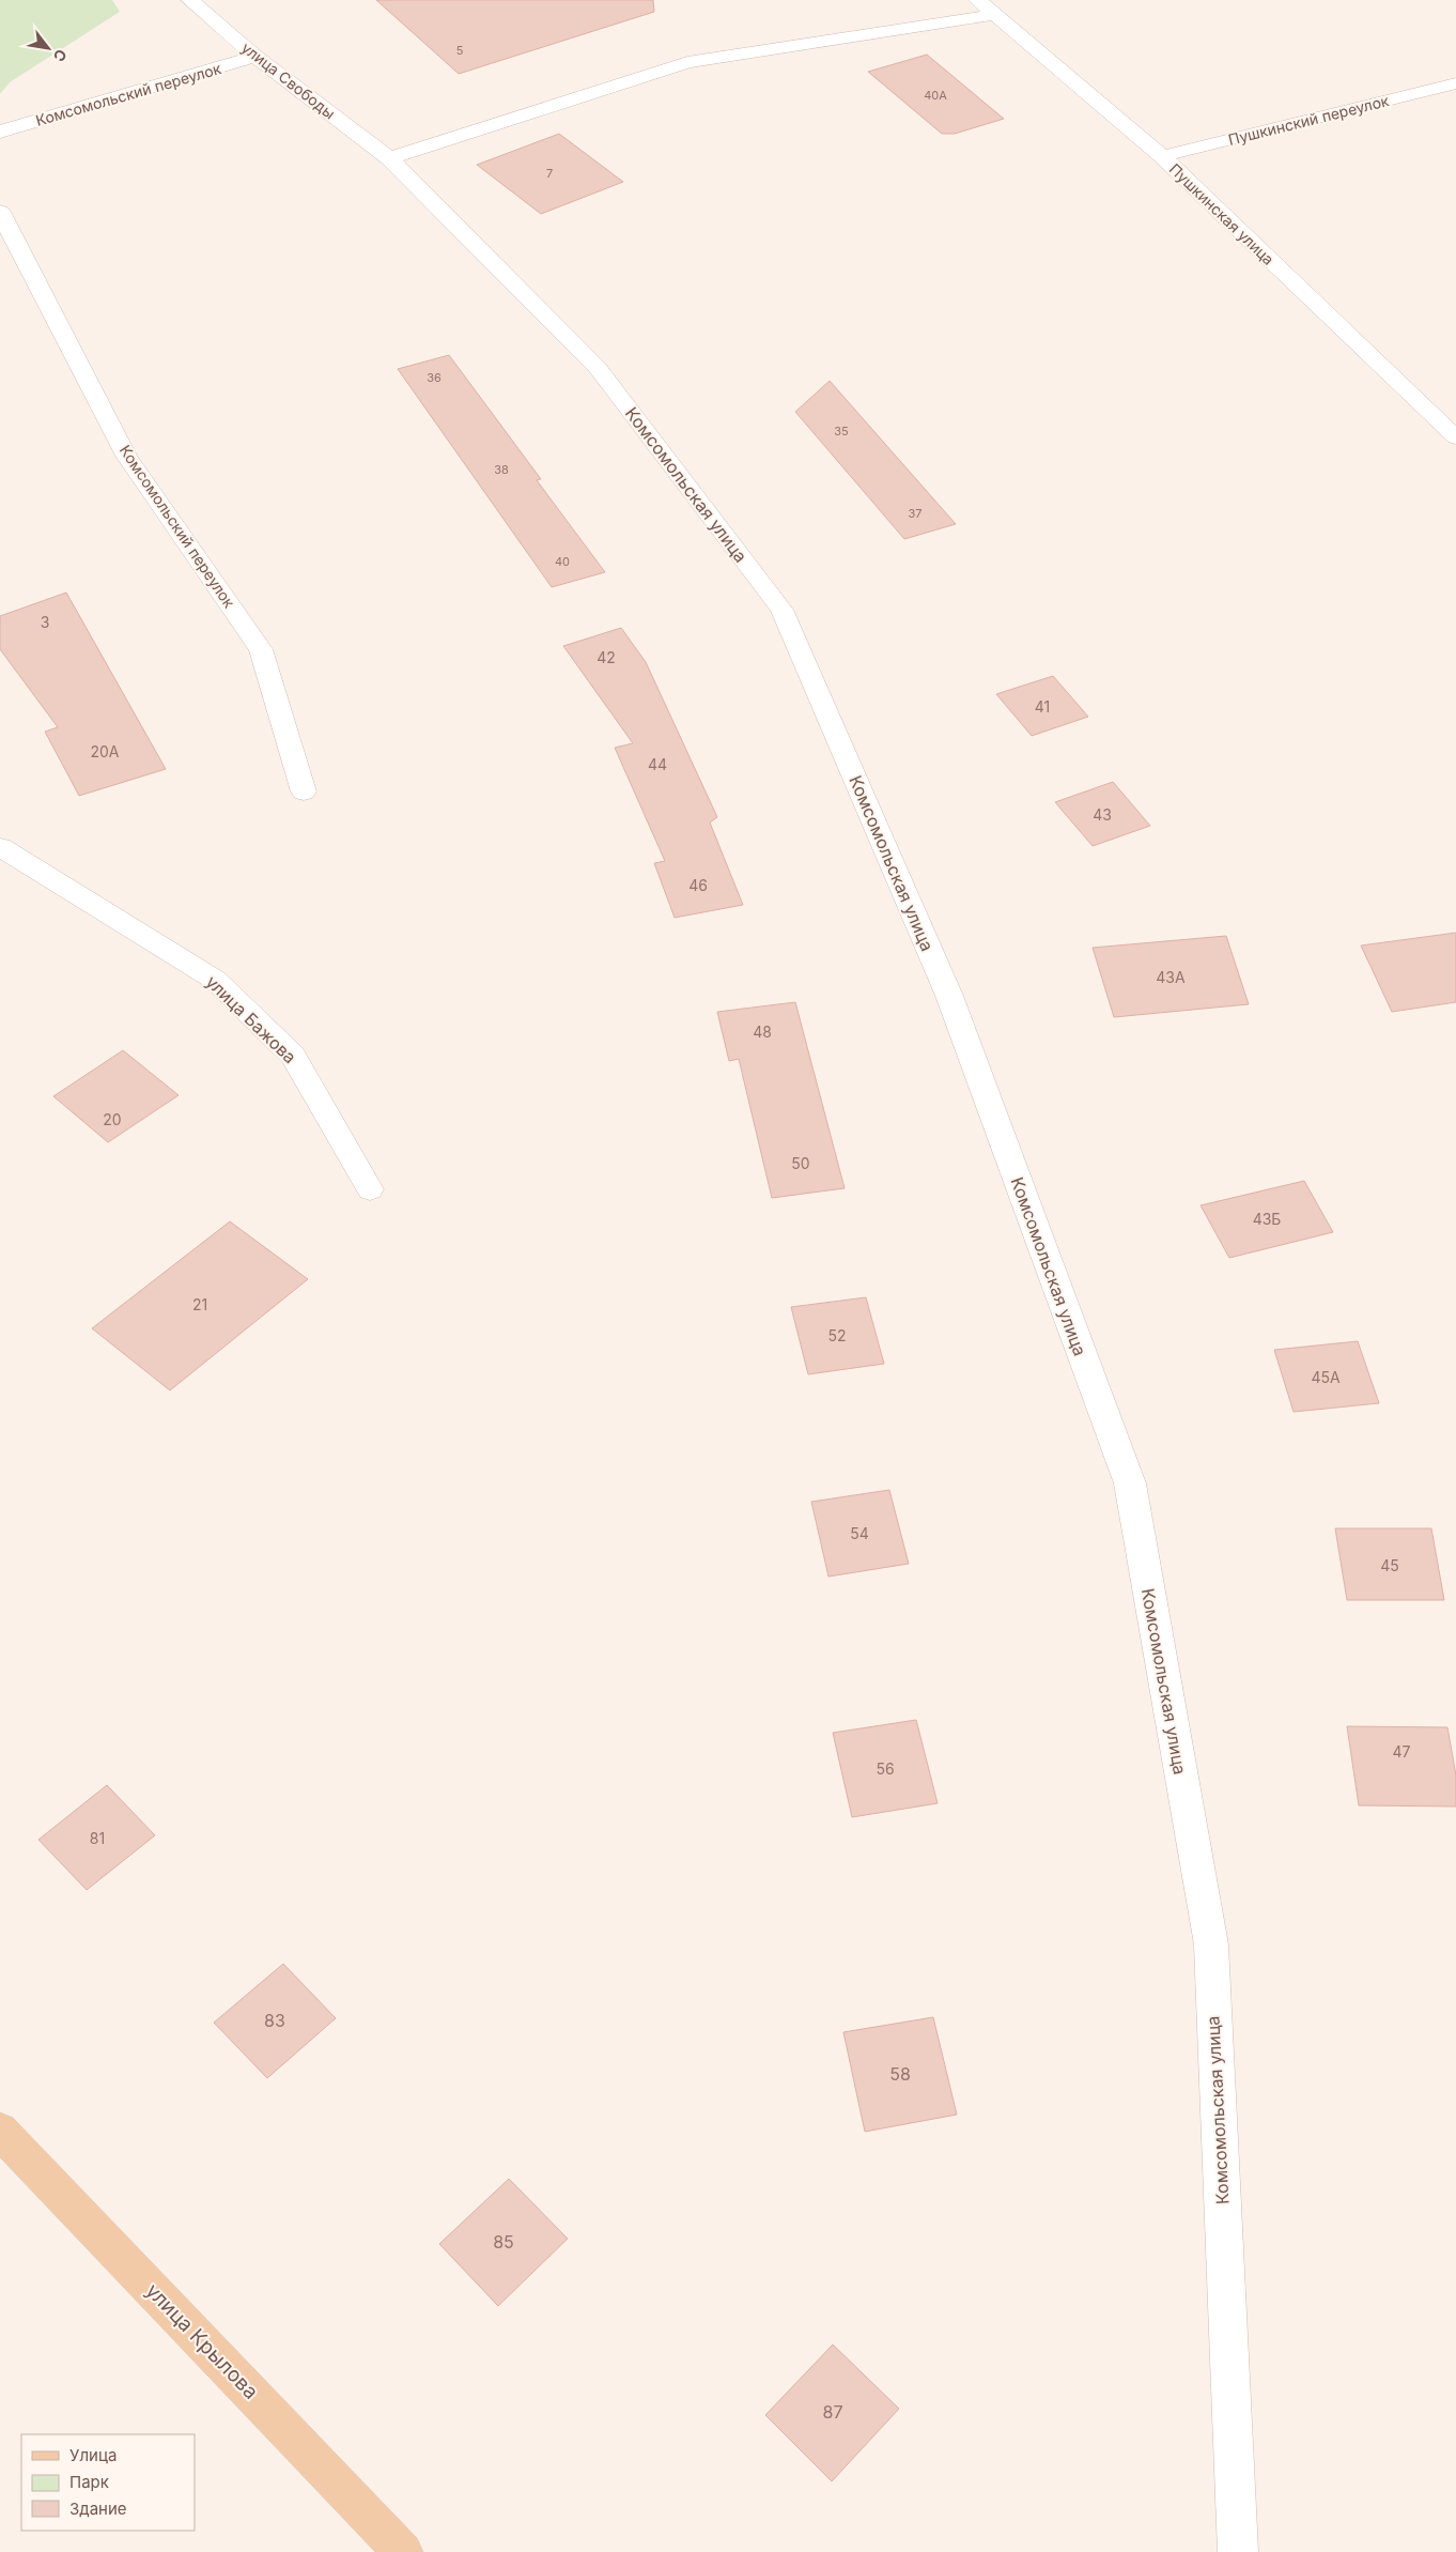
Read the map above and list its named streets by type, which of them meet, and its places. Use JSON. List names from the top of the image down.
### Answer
{
  "streets": {
    "main road": ["улица Крылова"],
    "street": [
      "улица Свободы",
      "Комсомольский переулок",
      "Пушкинский переулок",
      "Пушкинская улица",
      "Комсомольская улица",
      "улица Бажова"
    ]
  },
  "crossings": [
    ["улица Свободы", "Комсомольский переулок"],
    ["улица Свободы", "Комсомольская улица"],
    ["Пушкинский переулок", "Пушкинская улица"]
  ],
  "house_numbers": [
    "5",
    "40А",
    "7",
    "36",
    "35",
    "38",
    "37",
    "40",
    "3",
    "42",
    "41",
    "20А",
    "44",
    "43",
    "46",
    "43А",
    "48",
    "20",
    "50",
    "43Б",
    "21",
    "52",
    "45А",
    "54",
    "45",
    "47",
    "56",
    "81",
    "83",
    "58",
    "85",
    "87"
  ],
  "legend": ["Улица", "Парк", "Здание"],
  "north": "bottom right"
}
